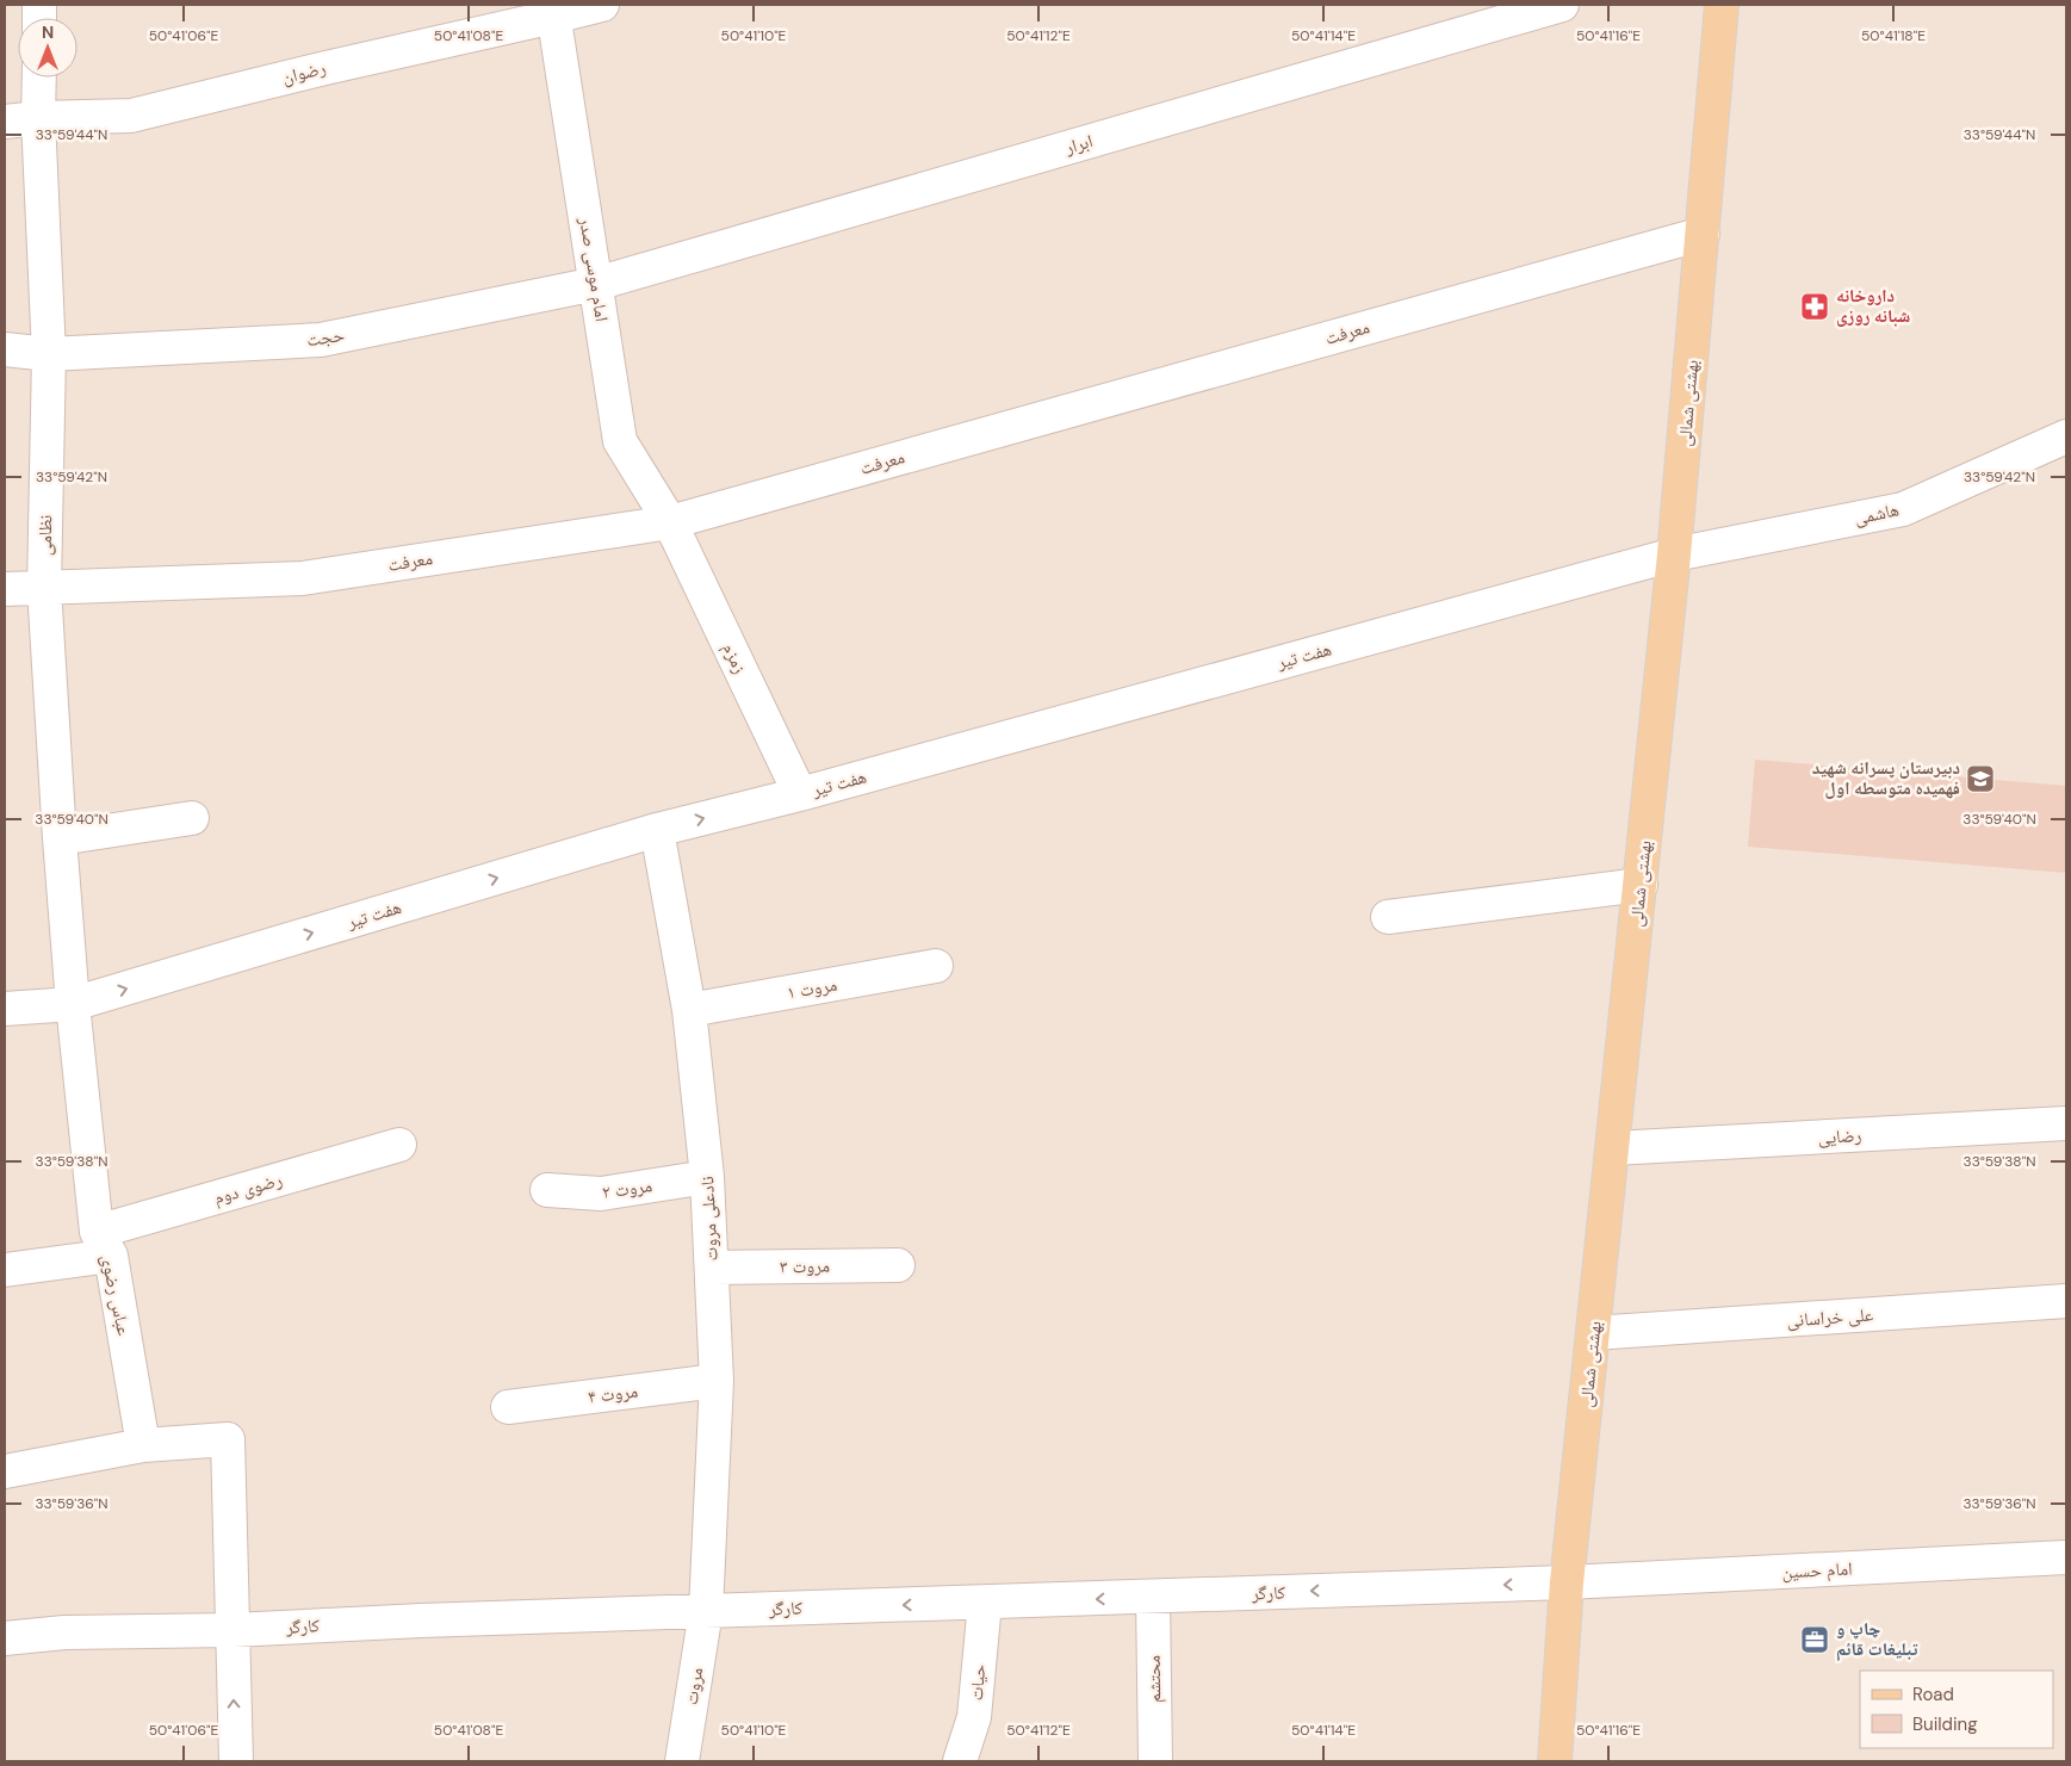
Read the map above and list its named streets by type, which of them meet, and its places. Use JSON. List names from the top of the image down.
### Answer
{
  "streets": {
    "main road": ["بهشتی شمالی"],
    "street": [
      "رضوان",
      "ابرار",
      "امام موسی صدر",
      "معرفت",
      "حجت",
      "هاشمی",
      "نظامی",
      "هفت تیر",
      "زمزم",
      "مروت ۱",
      "رضایی",
      "رضوی دوم",
      "مروت ۲",
      "نادعلی مروت",
      "مروت ۳",
      "عباس رضوی",
      "علی خراسانی",
      "مروت ۴",
      "امام حسین",
      "کارگر",
      "محتشم",
      "حیات",
      "مروت"
    ]
  },
  "crossings": [
    ["رضوان", "امام موسی صدر"],
    ["رضوان", "نظامی"],
    ["ابرار", "امام موسی صدر"],
    ["ابرار", "حجت"],
    ["امام موسی صدر", "معرفت"],
    ["امام موسی صدر", "حجت"],
    ["امام موسی صدر", "زمزم"],
    ["معرفت", "بهشتی شمالی"],
    ["معرفت", "نظامی"],
    ["معرفت", "زمزم"],
    ["حجت", "نظامی"],
    ["بهشتی شمالی", "هاشمی"],
    ["بهشتی شمالی", "هفت تیر"],
    ["بهشتی شمالی", "رضایی"],
    ["بهشتی شمالی", "علی خراسانی"],
    ["بهشتی شمالی", "امام حسین"],
    ["بهشتی شمالی", "کارگر"],
    ["هاشمی", "هفت تیر"],
    ["نظامی", "هفت تیر"],
    ["نظامی", "عباس رضوی"],
    ["هفت تیر", "زمزم"],
    ["هفت تیر", "نادعلی مروت"],
    ["هفت تیر", "عباس رضوی"],
    ["مروت ۱", "نادعلی مروت"],
    ["رضوی دوم", "عباس رضوی"],
    ["مروت ۲", "نادعلی مروت"],
    ["نادعلی مروت", "مروت ۳"],
    ["نادعلی مروت", "مروت ۴"],
    ["نادعلی مروت", "کارگر"],
    ["نادعلی مروت", "مروت"],
    ["امام حسین", "کارگر"],
    ["کارگر", "محتشم"],
    ["کارگر", "حیات"],
    ["کارگر", "مروت"]
  ],
  "one_way": ["هفت تیر", "کارگر"],
  "places": {
    "pharmacy": ["داروخانه شبانه روزی"],
    "school or university": ["دبیرستان پسرانه شهید فهمیده متوسطه اول"],
    "office": ["چاپ و تبلیغات قائم"]
  },
  "legend": ["Road", "Building"],
  "north": "top",
  "coordinates": [
    "50°41'06\"E",
    "50°41'08\"E",
    "50°41'10\"E",
    "50°41'12\"E",
    "50°41'14\"E",
    "50°41'16\"E",
    "50°41'18\"E",
    "33°59'44\"N",
    "33°59'42\"N",
    "33°59'40\"N",
    "33°59'38\"N",
    "33°59'36\"N"
  ]
}
